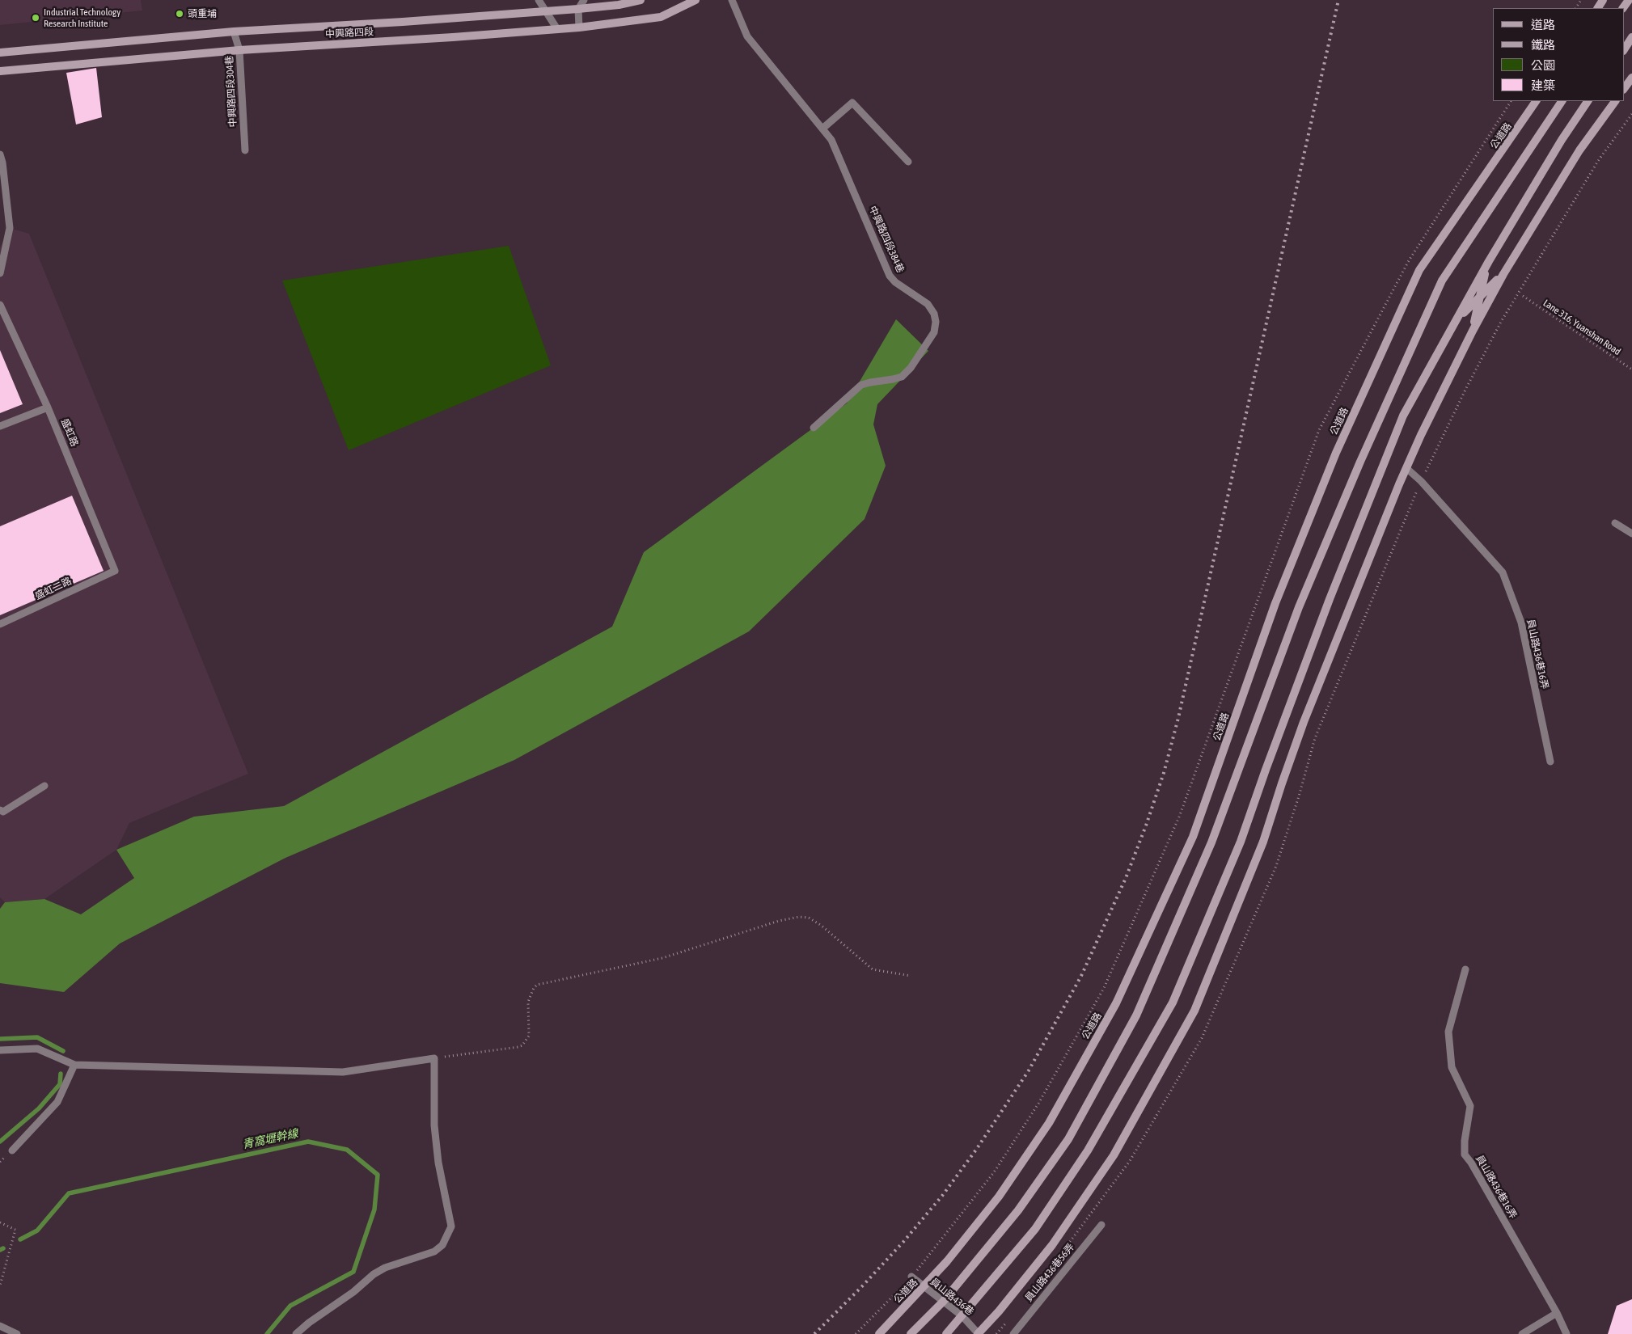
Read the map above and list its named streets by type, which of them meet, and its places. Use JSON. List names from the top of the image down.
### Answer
{
  "streets": {
    "street": ["中興路四段", "公道路"],
    "lane": [
      "中興路四段304巷",
      "中興路四段384巷",
      "盛虹路",
      "盛虹二路",
      "員山路436巷16弄",
      "員山路436巷56弄",
      "員山路436巷"
    ],
    "path": ["Lane 316, Yuanshan Road"]
  },
  "crossings": [
    ["中興路四段", "中興路四段304巷"],
    ["公道路", "員山路436巷"],
    ["盛虹路", "盛虹二路"]
  ],
  "water": ["青窩壢幹線"],
  "places": ["頭重埔", "Industrial Technology Research Institute"],
  "legend": [
    "道路",
    "鐵路",
    "公園",
    "建築"
  ]
}
